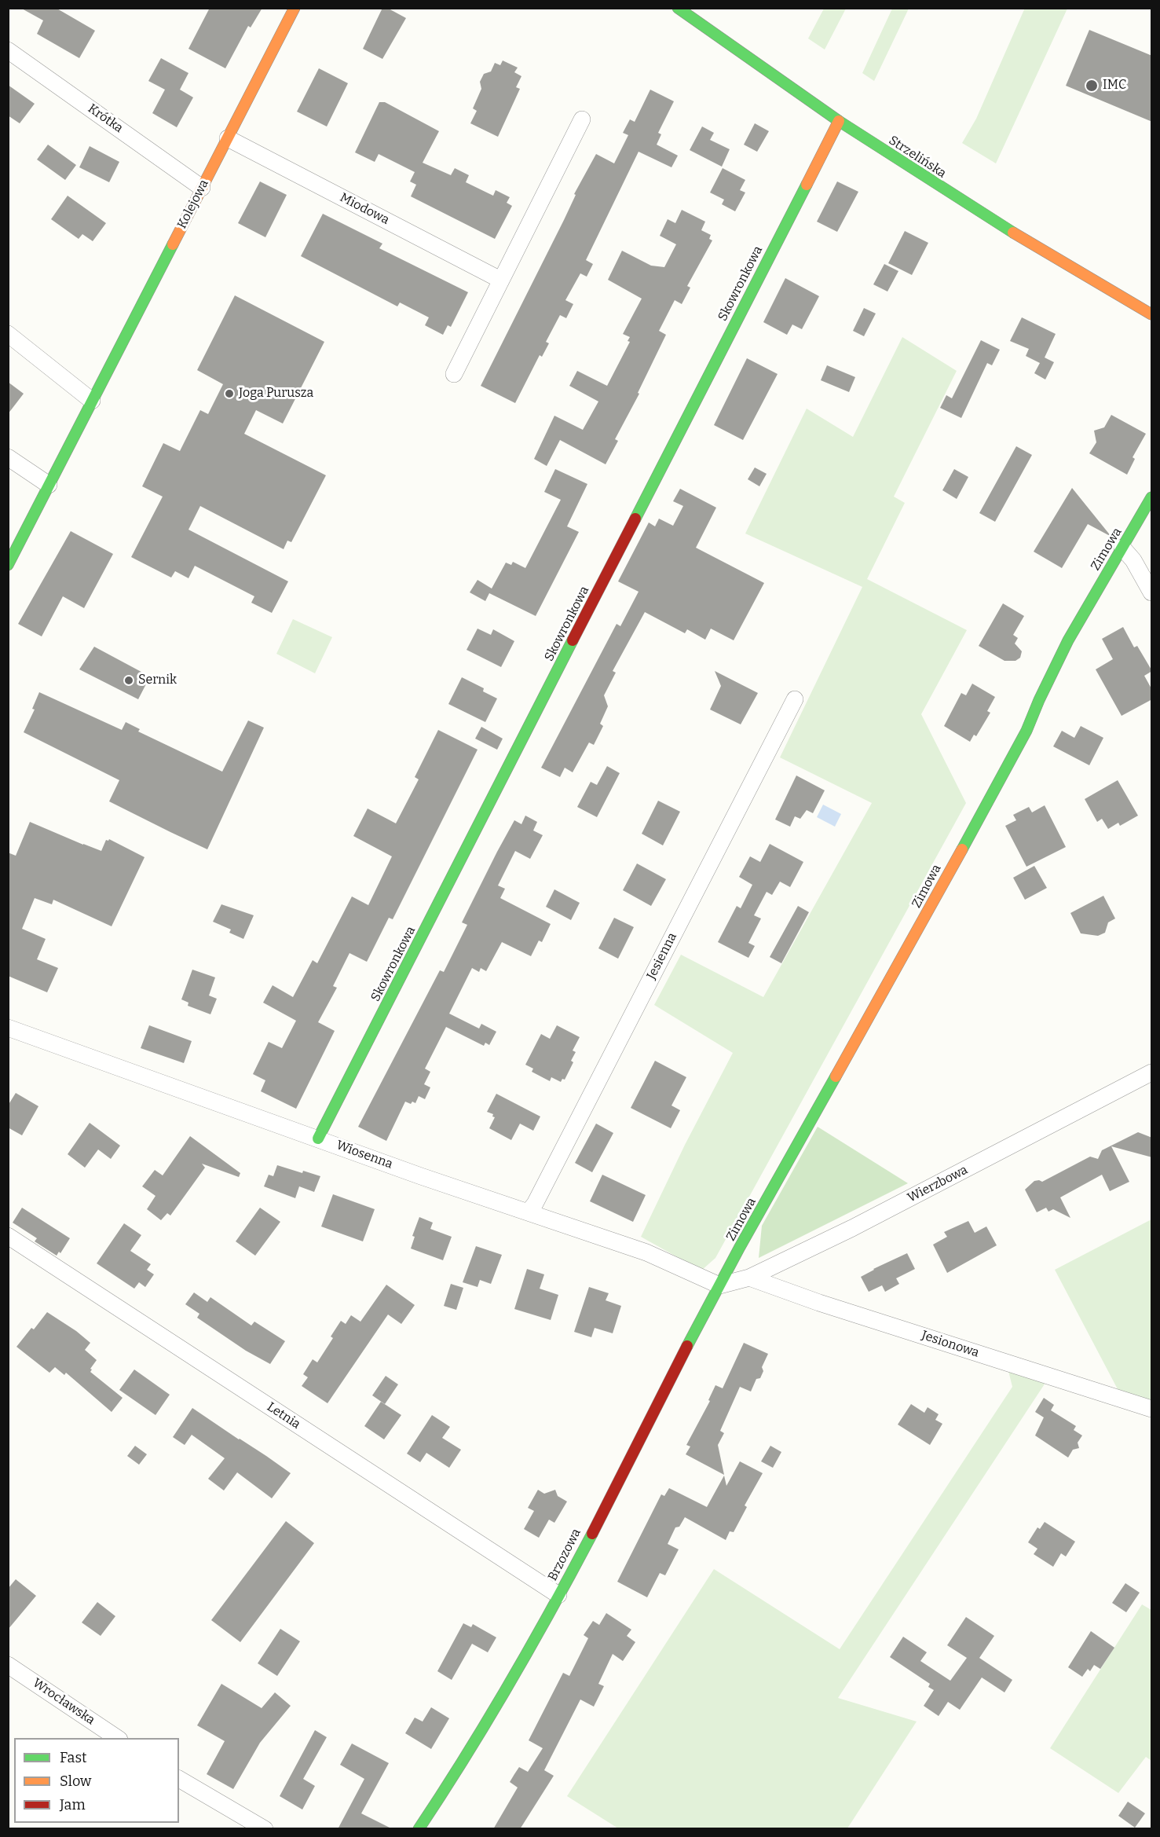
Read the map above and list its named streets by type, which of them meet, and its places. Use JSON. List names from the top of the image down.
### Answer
{
  "streets": {
    "street": [
      "Krótka",
      "Strzelińska",
      "Kolejowa",
      "Miodowa",
      "Skowronkowa",
      "Zimowa",
      "Jesienna",
      "Wiosenna",
      "Wierzbowa",
      "Jesionowa",
      "Letnia",
      "Brzozowa",
      "Wrocławska"
    ]
  },
  "crossings": [
    ["Krótka", "Kolejowa"],
    ["Strzelińska", "Skowronkowa"],
    ["Kolejowa", "Miodowa"],
    ["Skowronkowa", "Wiosenna"],
    ["Zimowa", "Wiosenna"],
    ["Zimowa", "Wierzbowa"],
    ["Zimowa", "Brzozowa"],
    ["Jesienna", "Wiosenna"],
    ["Wiosenna", "Wierzbowa"],
    ["Wiosenna", "Brzozowa"],
    ["Wierzbowa", "Jesionowa"],
    ["Wierzbowa", "Brzozowa"],
    ["Letnia", "Brzozowa"]
  ],
  "places": ["IMC", "Joga Purusza", "Sernik"],
  "legend": ["Fast", "Slow", "Jam"]
}
